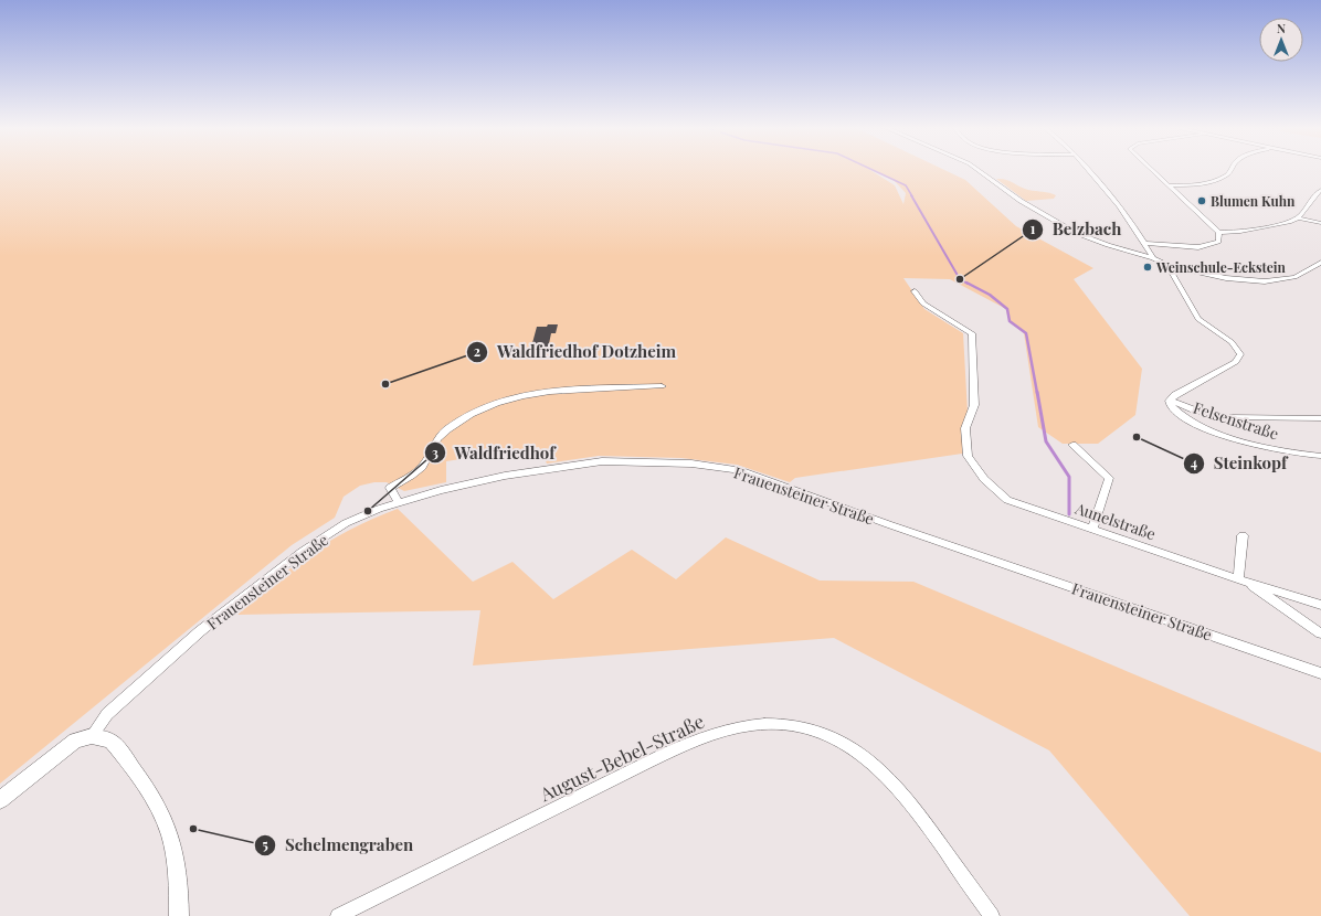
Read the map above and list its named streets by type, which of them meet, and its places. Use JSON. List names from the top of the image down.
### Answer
{
  "streets": {
    "street": [
      "Felsenstraße",
      "Frauensteiner Straße",
      "Aunelstraße",
      "August-Bebel-Straße"
    ]
  },
  "places": [
    "Blumen Kuhn",
    "Weinschule-Eckstein",
    "Belzbach",
    "Waldfriedhof Dotzheim",
    "Steinkopf",
    "Waldfriedhof",
    "Schelmengraben"
  ],
  "north": "top"
}
